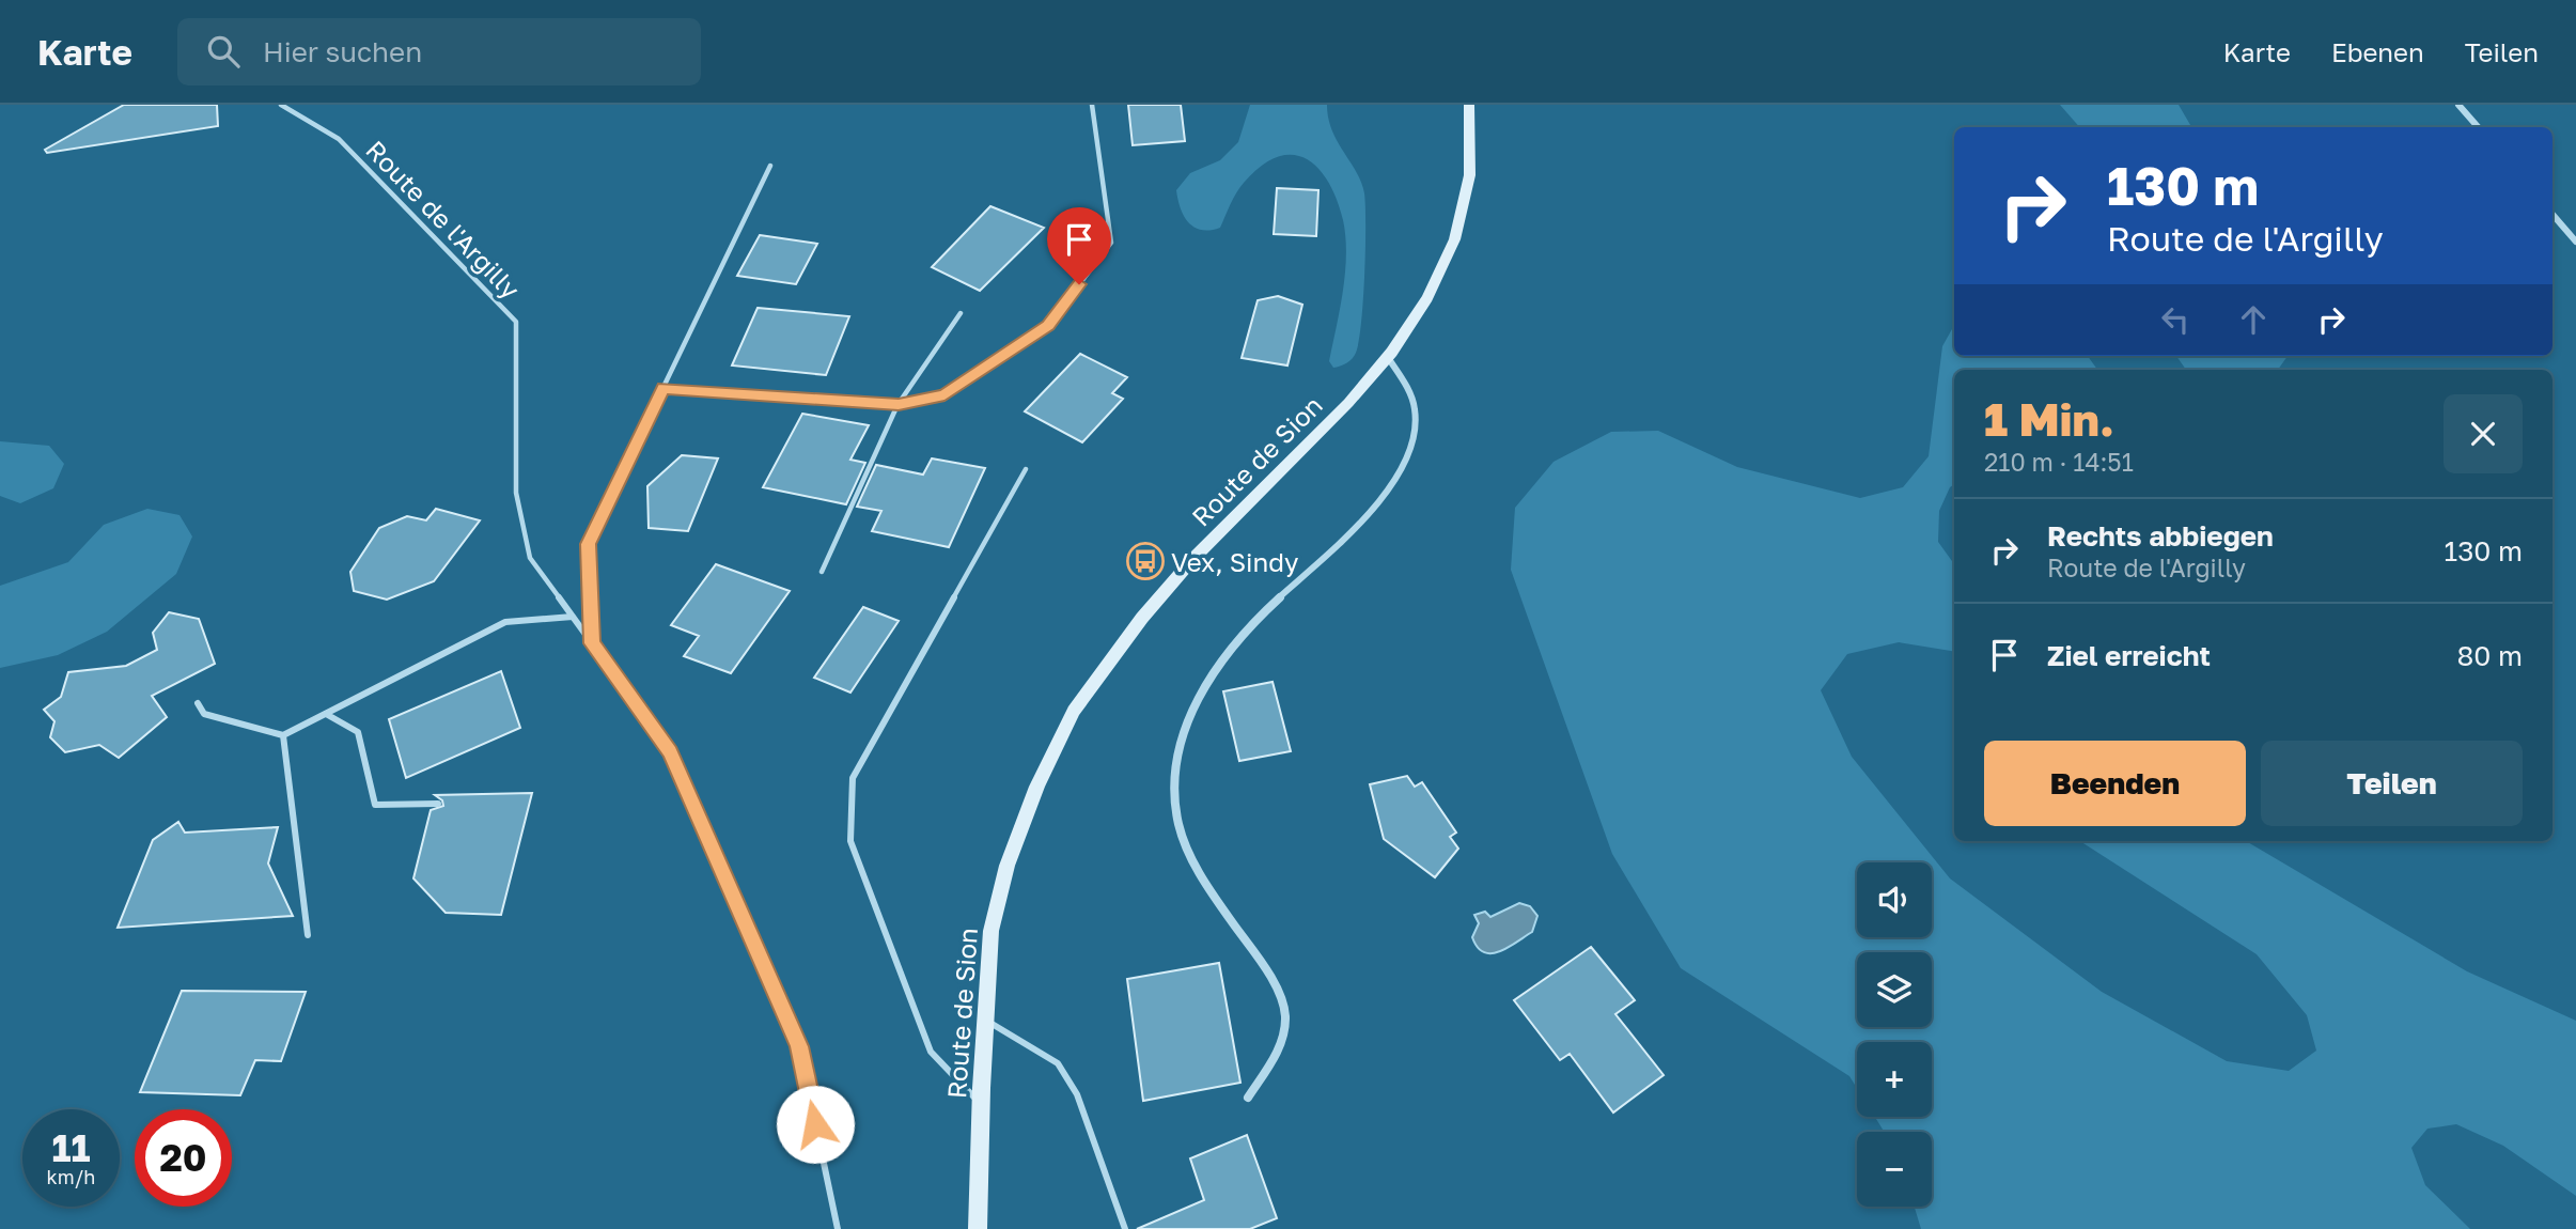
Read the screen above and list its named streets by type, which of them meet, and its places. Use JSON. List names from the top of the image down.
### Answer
{
  "streets": {
    "main road": ["Route de Sion"],
    "lane": ["Route de l'Argilly"]
  },
  "places": {
    "bus stop": ["Vex, Sindy"]
  },
  "page": {
    "header": "Karte",
    "search": "Hier suchen",
    "nav": ["Karte", "Ebenen", "Teilen"],
    "turn": ["130 m", "Route de l'Argilly"],
    "heading": ["1 Min.", "210 m · 14:51"],
    "list": [
      {
        "name": "Rechts abbiegen",
        "note": "Route de l'Argilly",
        "value": "130 m"
      },
      {
        "name": "Ziel erreicht",
        "value": "80 m"
      }
    ],
    "buttons": ["Beenden", "Teilen"],
    "map_buttons": ["+", "−"],
    "speed": "11 km/h",
    "limit": "20"
  }
}
